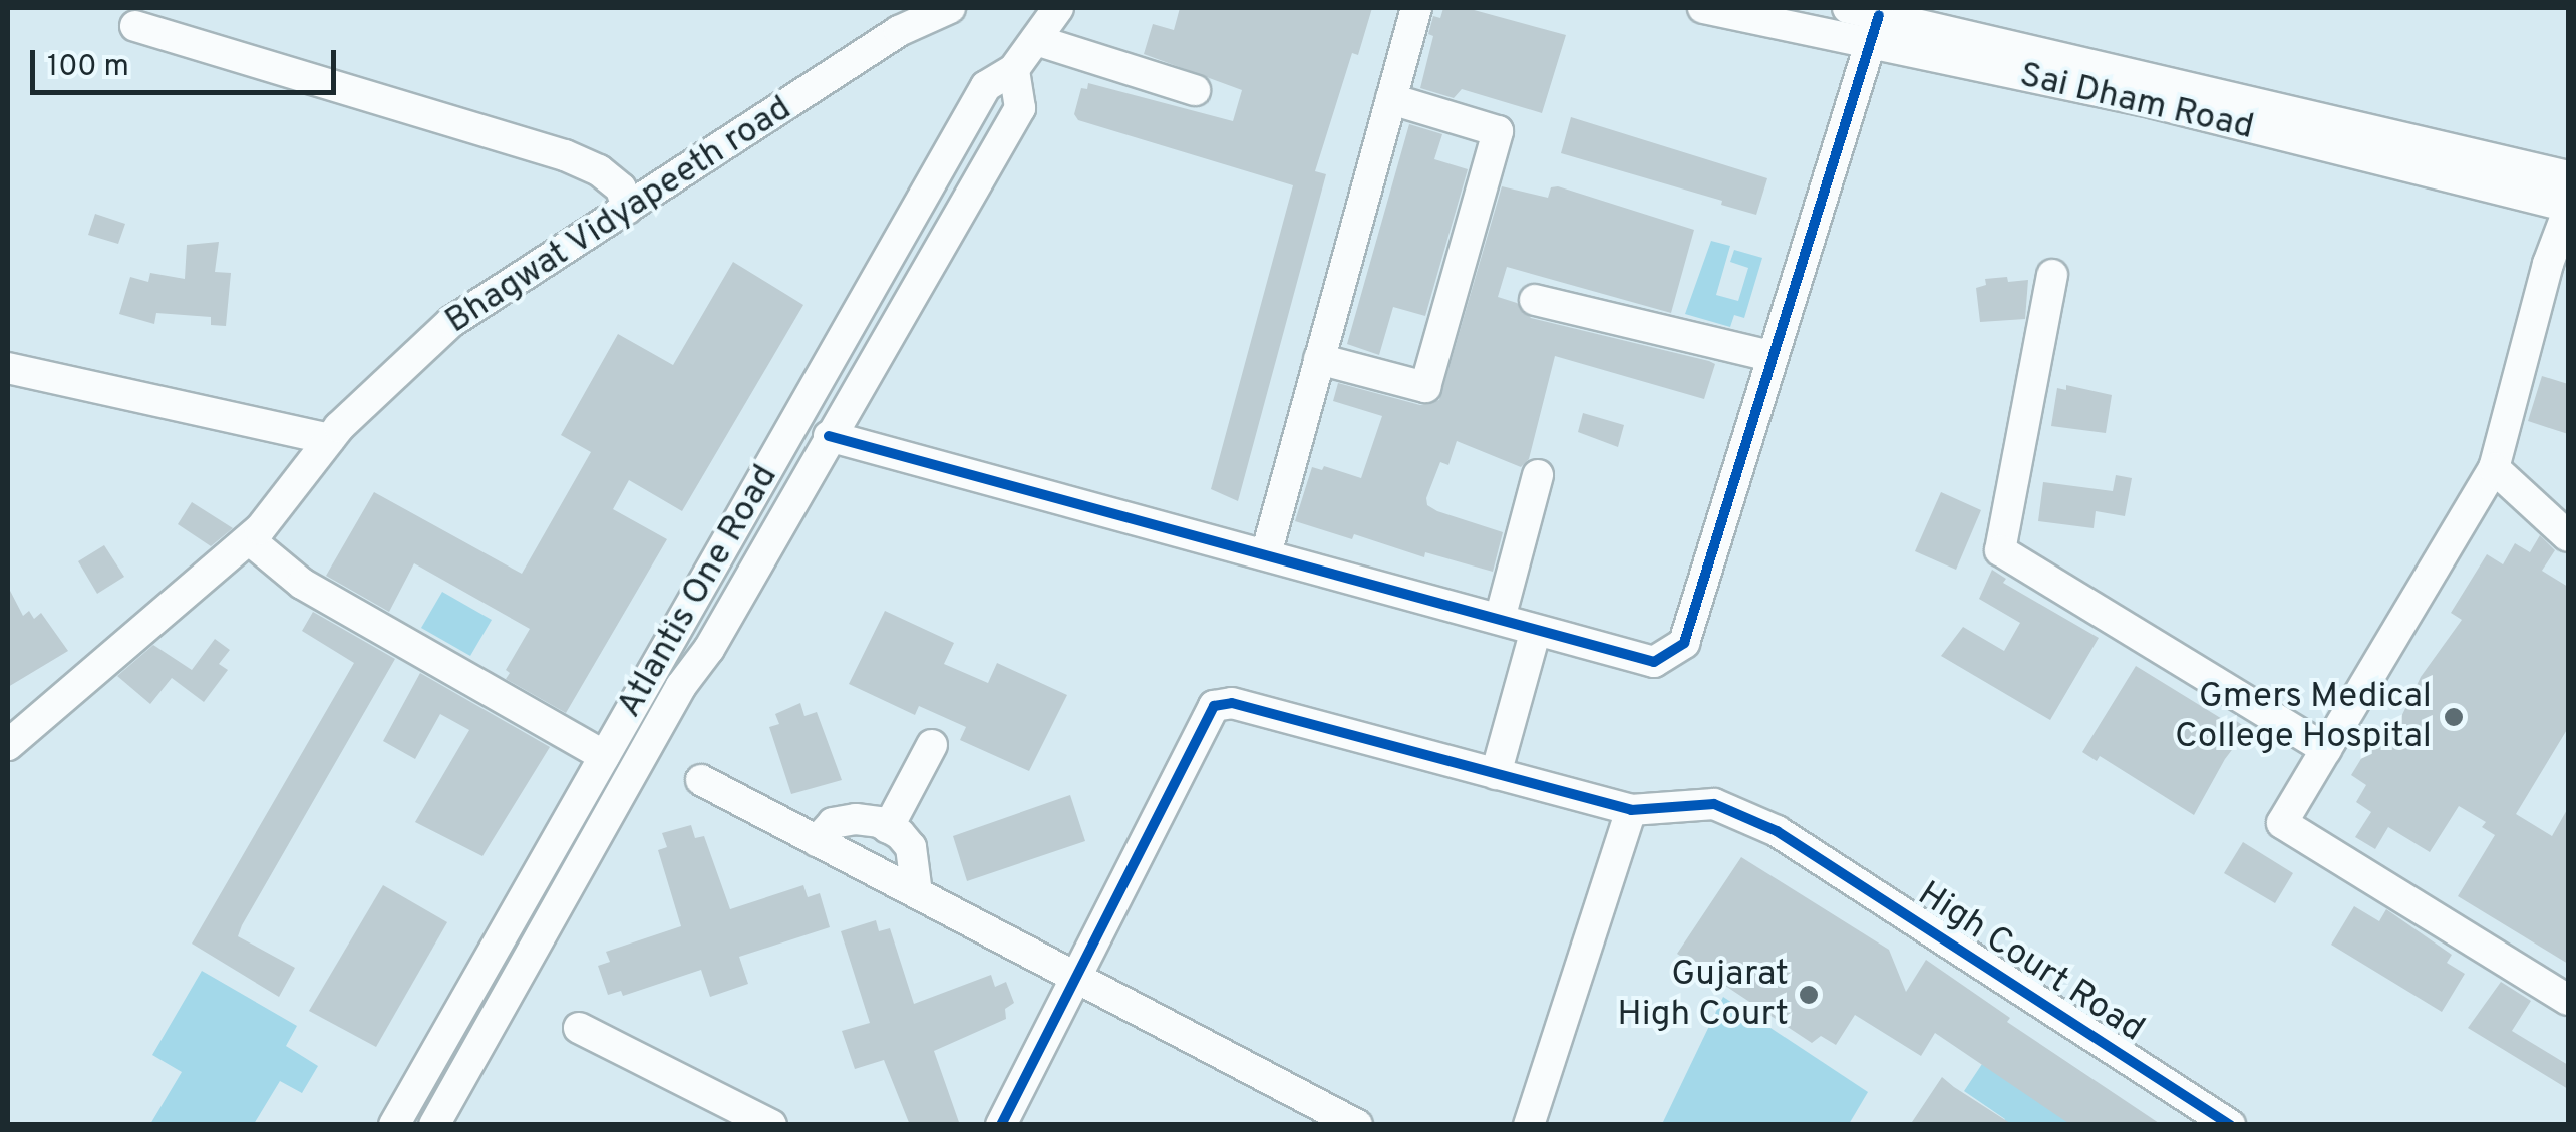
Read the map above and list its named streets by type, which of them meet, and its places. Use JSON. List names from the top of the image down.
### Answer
{
  "streets": {
    "street": [
      "Sai Dham Road",
      "Bhagwat Vidyapeeth road",
      "Atlantis One Road",
      "High Court Road"
    ]
  },
  "places": ["Gmers Medical College Hospital", "Gujarat High Court"],
  "scale_bar": "100 m"
}
